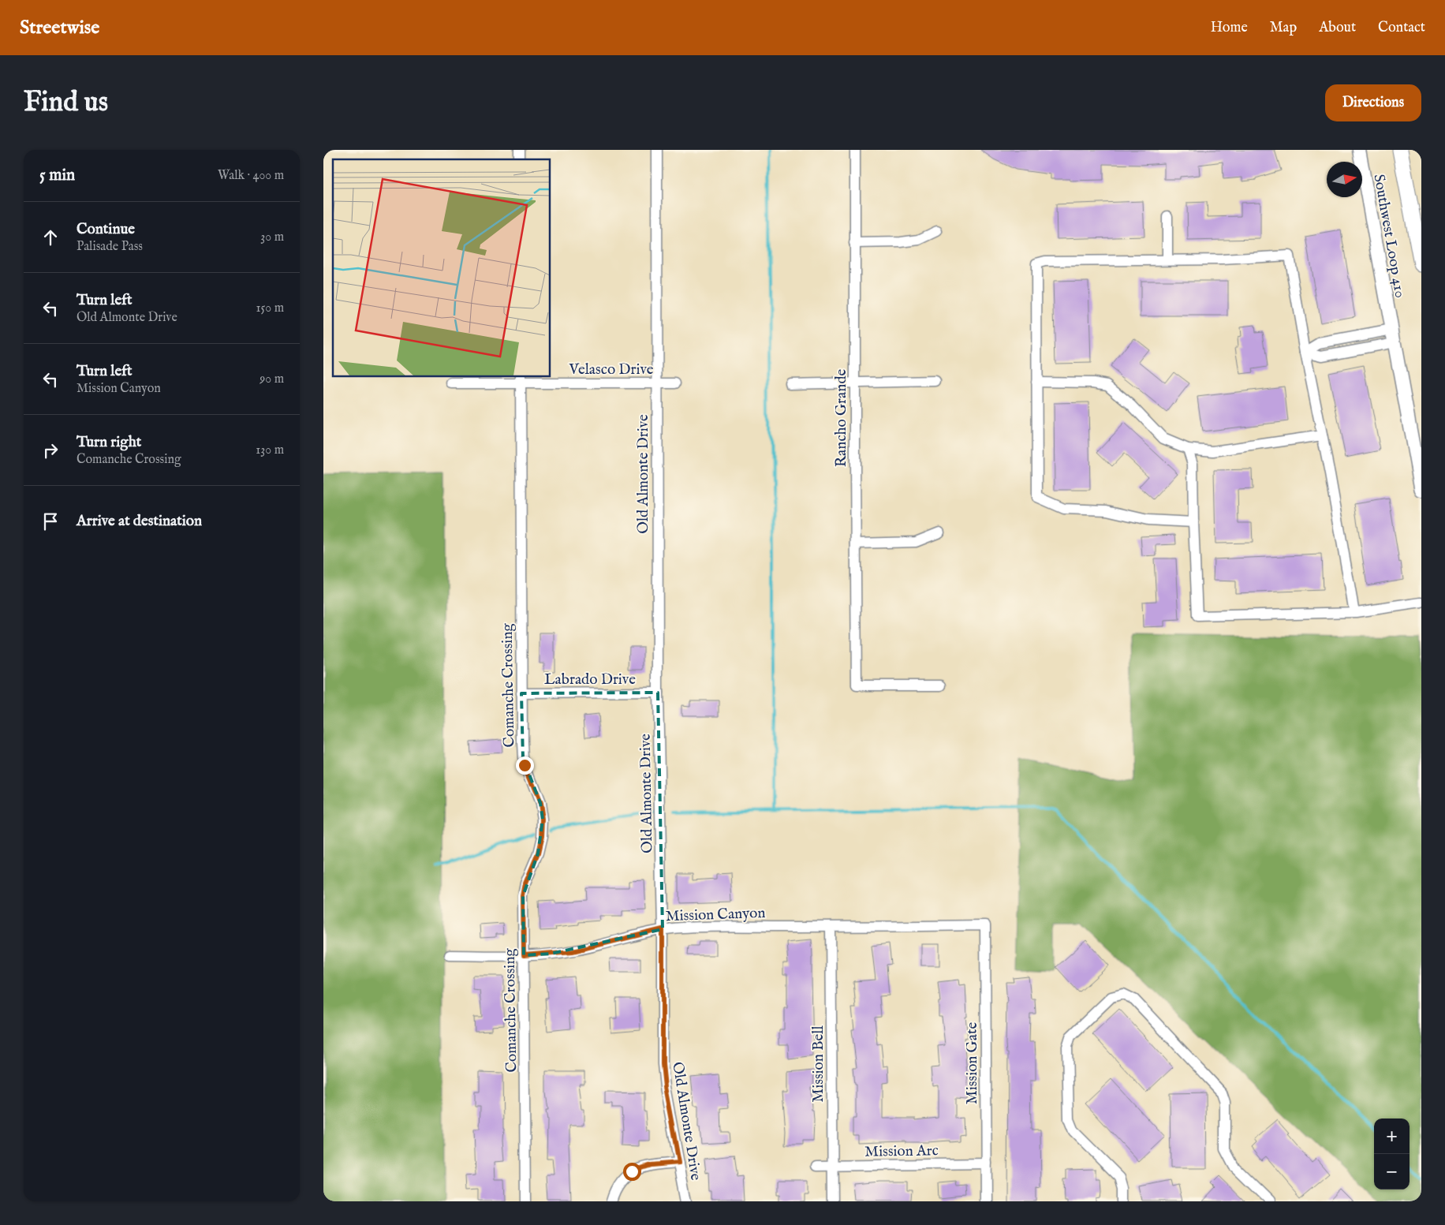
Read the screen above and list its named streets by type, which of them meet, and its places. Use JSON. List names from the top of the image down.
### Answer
{
  "streets": {
    "main road": ["Southwest Loop 410"],
    "street": [
      "Velasco Drive",
      "Rancho Grande",
      "Old Almonte Drive",
      "Labrado Drive",
      "Comanche Crossing",
      "Mission Canyon",
      "Mission Gate",
      "Mission Bell",
      "Mission Arc"
    ]
  },
  "crossings": [
    ["Velasco Drive", "Old Almonte Drive"],
    ["Velasco Drive", "Comanche Crossing"],
    ["Old Almonte Drive", "Labrado Drive"],
    ["Old Almonte Drive", "Mission Canyon"],
    ["Labrado Drive", "Comanche Crossing"],
    ["Comanche Crossing", "Mission Canyon"],
    ["Mission Canyon", "Mission Gate"],
    ["Mission Canyon", "Mission Bell"],
    ["Mission Gate", "Mission Arc"],
    ["Mission Bell", "Mission Arc"]
  ],
  "north": "right",
  "page": {
    "header": "Streetwise",
    "nav": [
      "Home",
      "Map",
      "About",
      "Contact"
    ],
    "buttons": "Directions",
    "title": "Find us",
    "heading": ["5 min", "Walk · 400 m"],
    "list": [
      ["Continue", "Palisade Pass", "30 m"],
      ["Turn left", "Old Almonte Drive", "150 m"],
      ["Turn left", "Mission Canyon", "90 m"],
      ["Turn right", "Comanche Crossing", "130 m"],
      "Arrive at destination"
    ],
    "map_buttons": ["+", "−"]
  }
}
